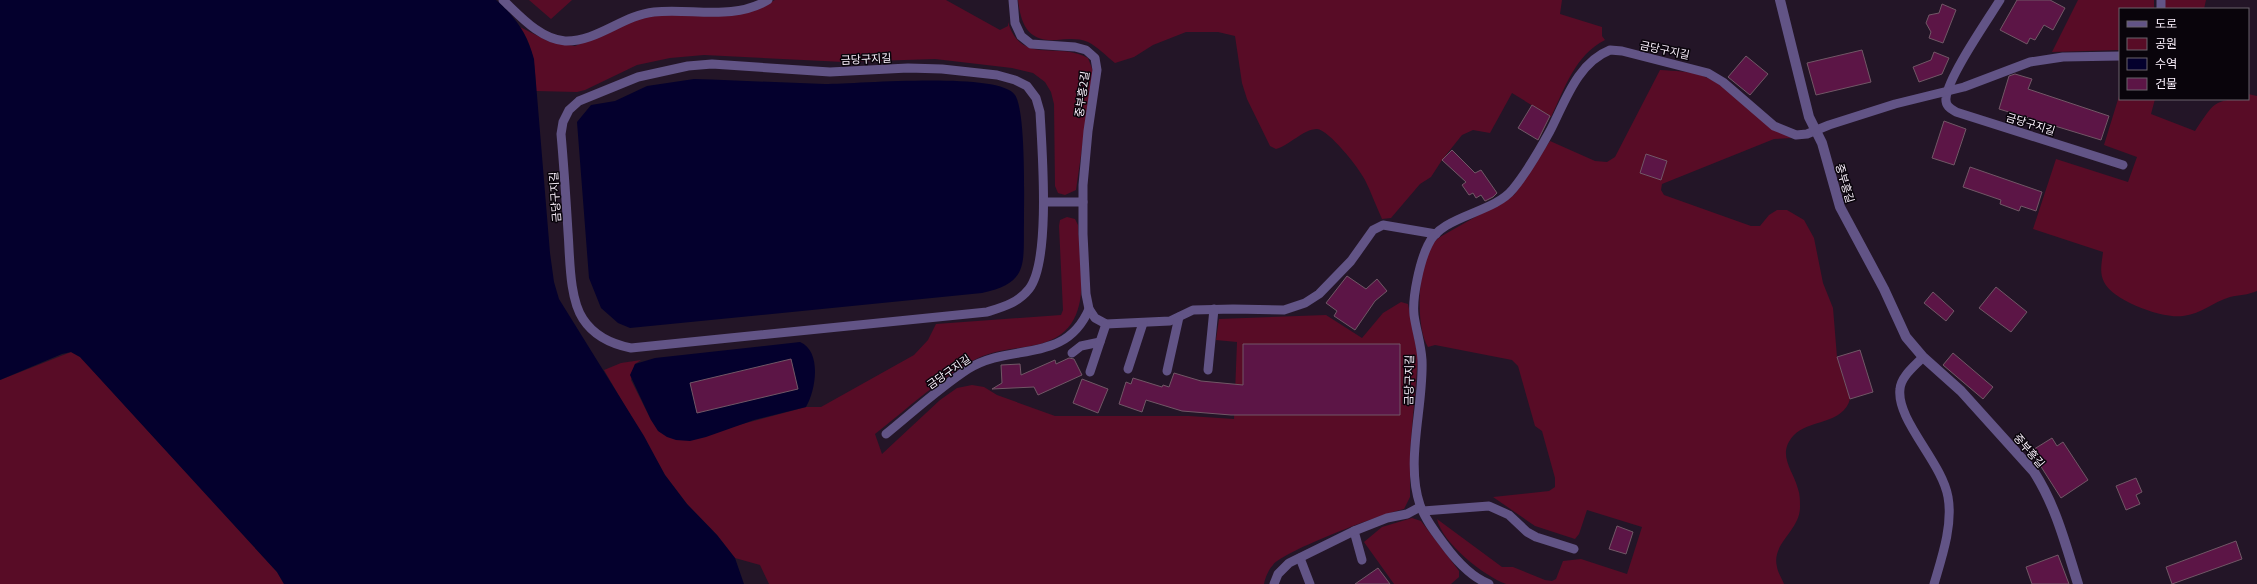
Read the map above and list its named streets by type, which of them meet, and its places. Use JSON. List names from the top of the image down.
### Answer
{
  "streets": {
    "street": ["중부흥길"],
    "lane": ["금당구지길", "중부흥2길"]
  },
  "crossings": [
    ["금당구지길", "중부흥길"]
  ],
  "legend": [
    "도로",
    "공원",
    "수역",
    "건물"
  ]
}
